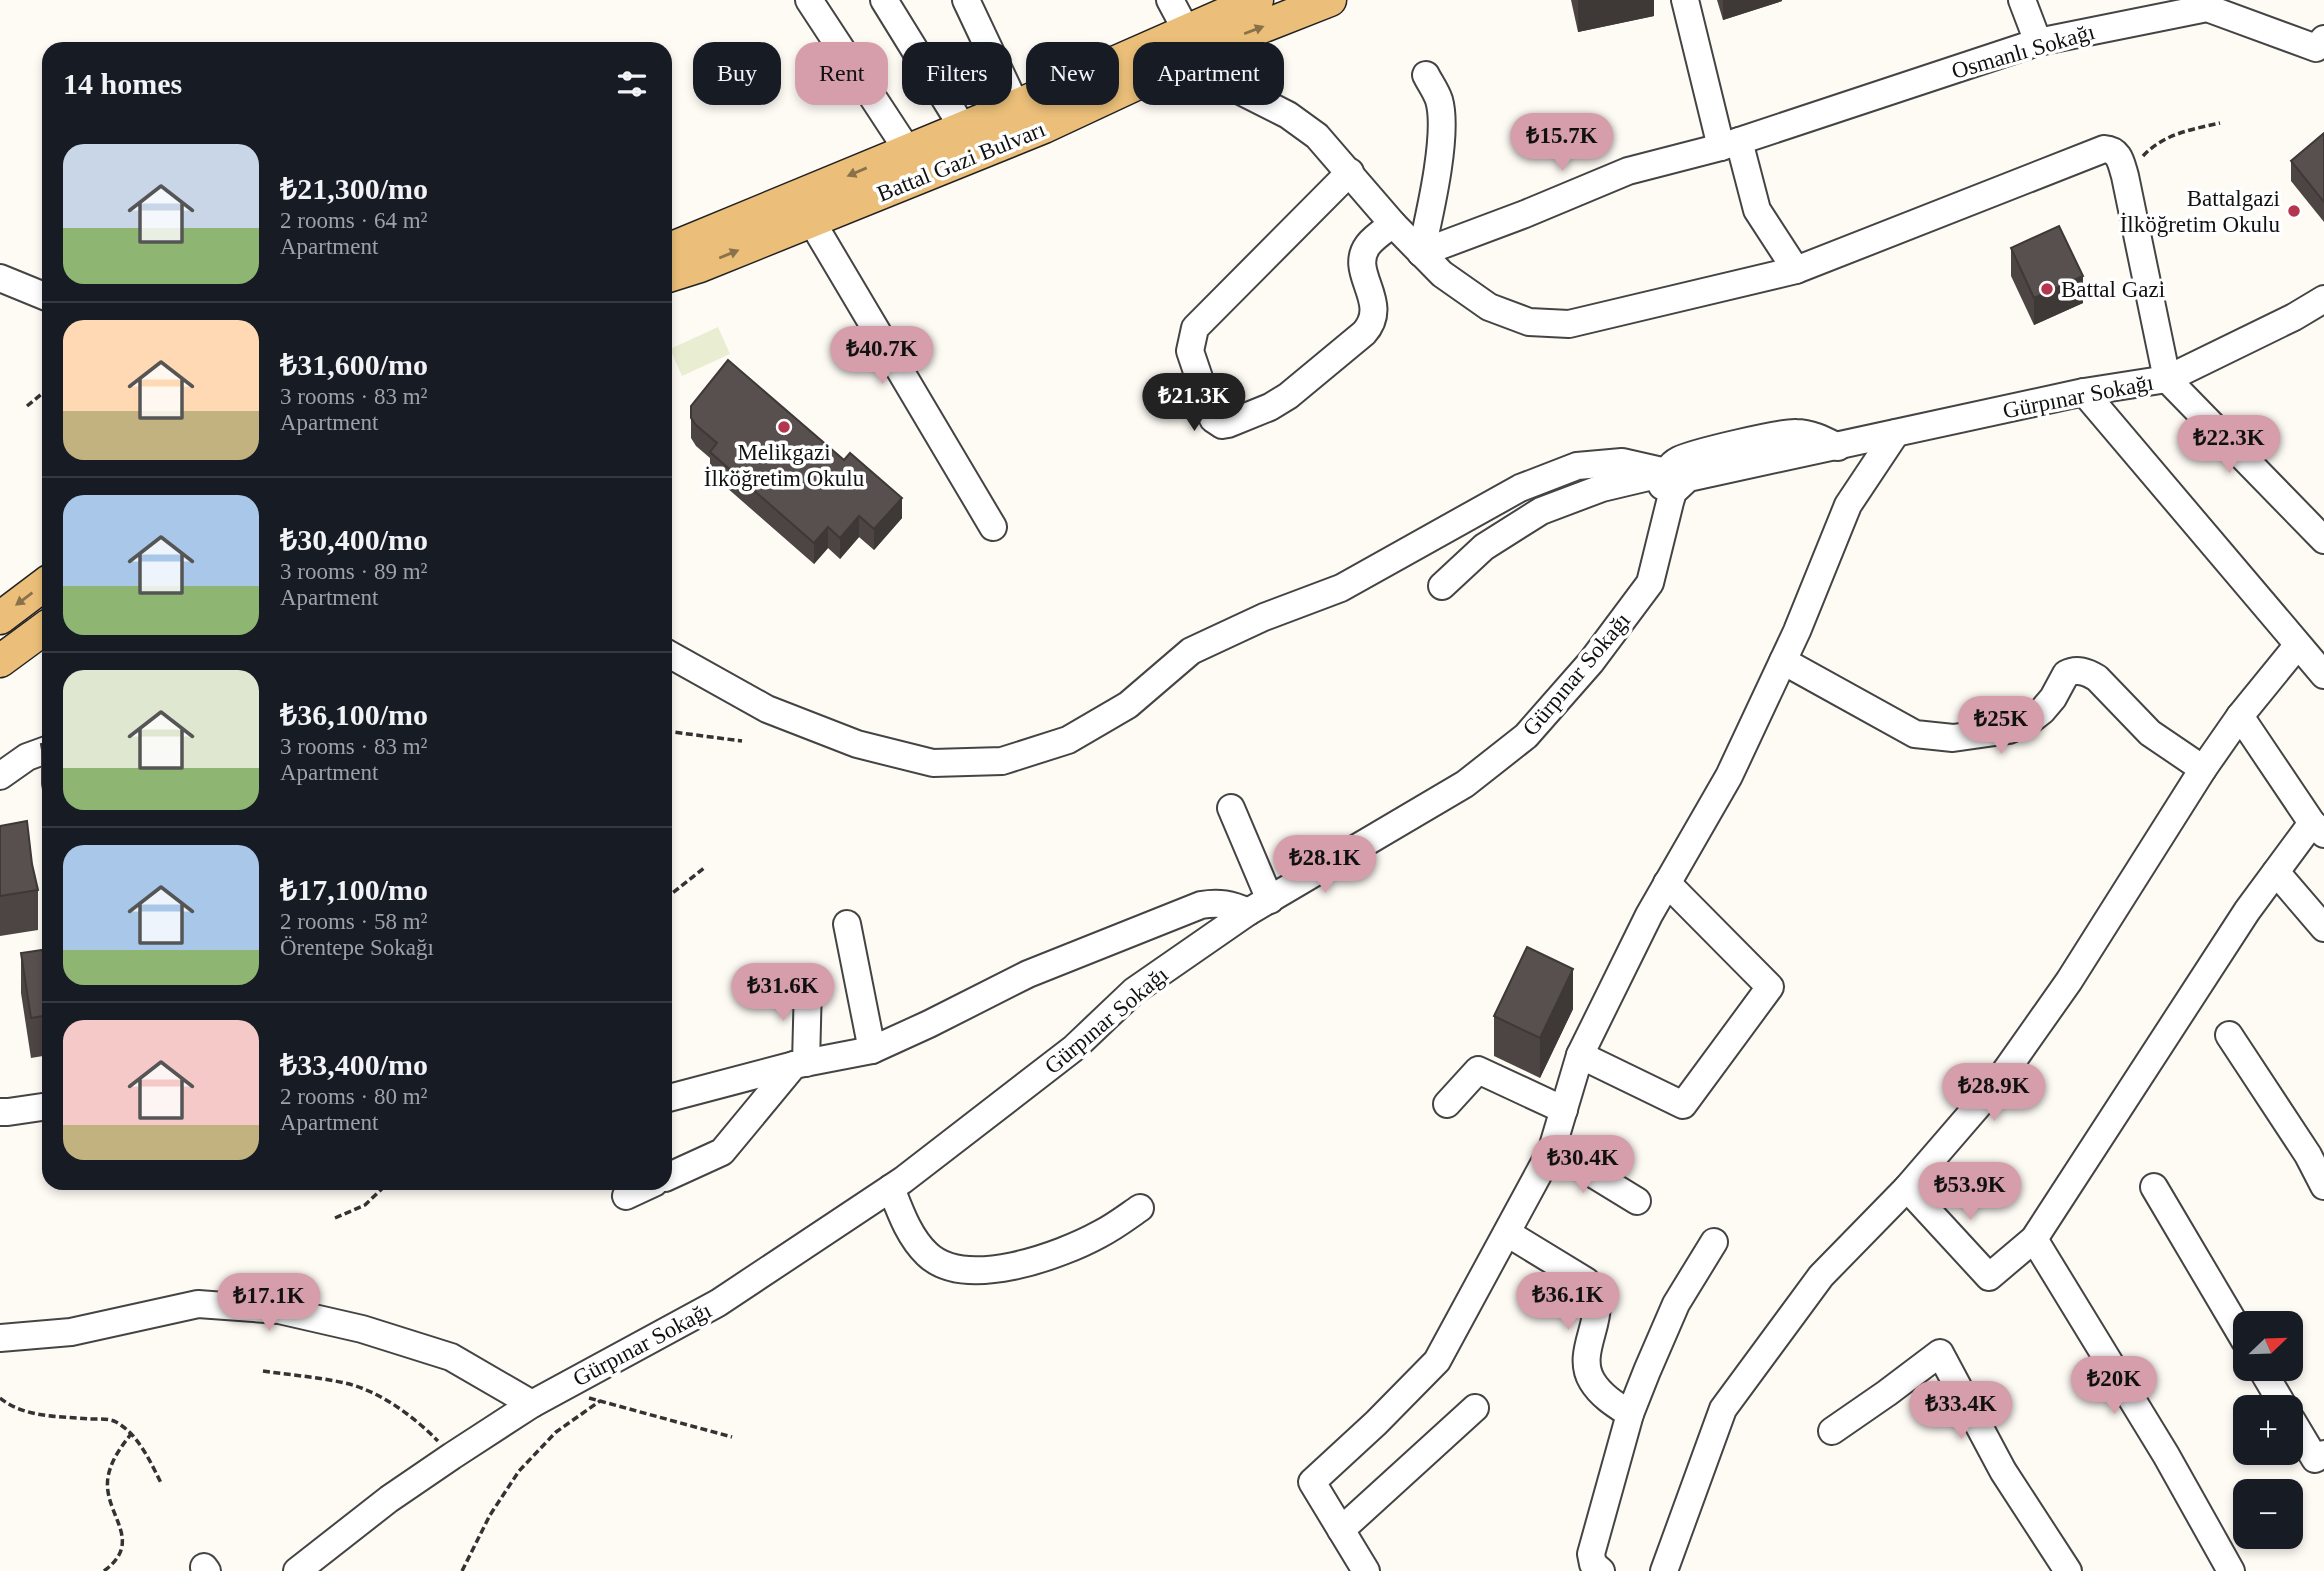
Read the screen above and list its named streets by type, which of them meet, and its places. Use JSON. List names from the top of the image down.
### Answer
{
  "streets": {
    "main road": ["Battal Gazi Bulvarı"],
    "street": ["Osmanlı Sokağı", "Gürpınar Sokağı"]
  },
  "places": ["Battalgazi İlköğretim Okulu", "Battal Gazi", "Melikgazi İlköğretim Okulu"],
  "north": "top right",
  "page": {
    "chip": [
      "Buy",
      "Rent",
      "Filters",
      "New",
      "Apartment"
    ],
    "heading": "14 homes",
    "price": [
      "₺15.7K",
      "₺40.7K",
      "₺21.3K",
      "₺22.3K",
      "₺25K",
      "₺28.1K",
      "₺31.6K",
      "₺28.9K",
      "₺30.4K",
      "₺53.9K",
      "₺36.1K",
      "₺17.1K",
      "₺20K",
      "₺33.4K"
    ],
    "list": [
      {
        "name": "₺21,300/mo",
        "note": "2 rooms · 64 m² · Apartment"
      },
      {
        "name": "₺31,600/mo",
        "note": "3 rooms · 83 m² · Apartment"
      },
      {
        "name": "₺30,400/mo",
        "note": "3 rooms · 89 m² · Apartment"
      },
      {
        "name": "₺36,100/mo",
        "note": "3 rooms · 83 m² · Apartment"
      },
      {
        "name": "₺17,100/mo",
        "note": "2 rooms · 58 m² · Örentepe Sokağı"
      },
      {
        "name": "₺33,400/mo",
        "note": "2 rooms · 80 m² · Apartment"
      }
    ],
    "map_buttons": ["+", "−"]
  }
}
